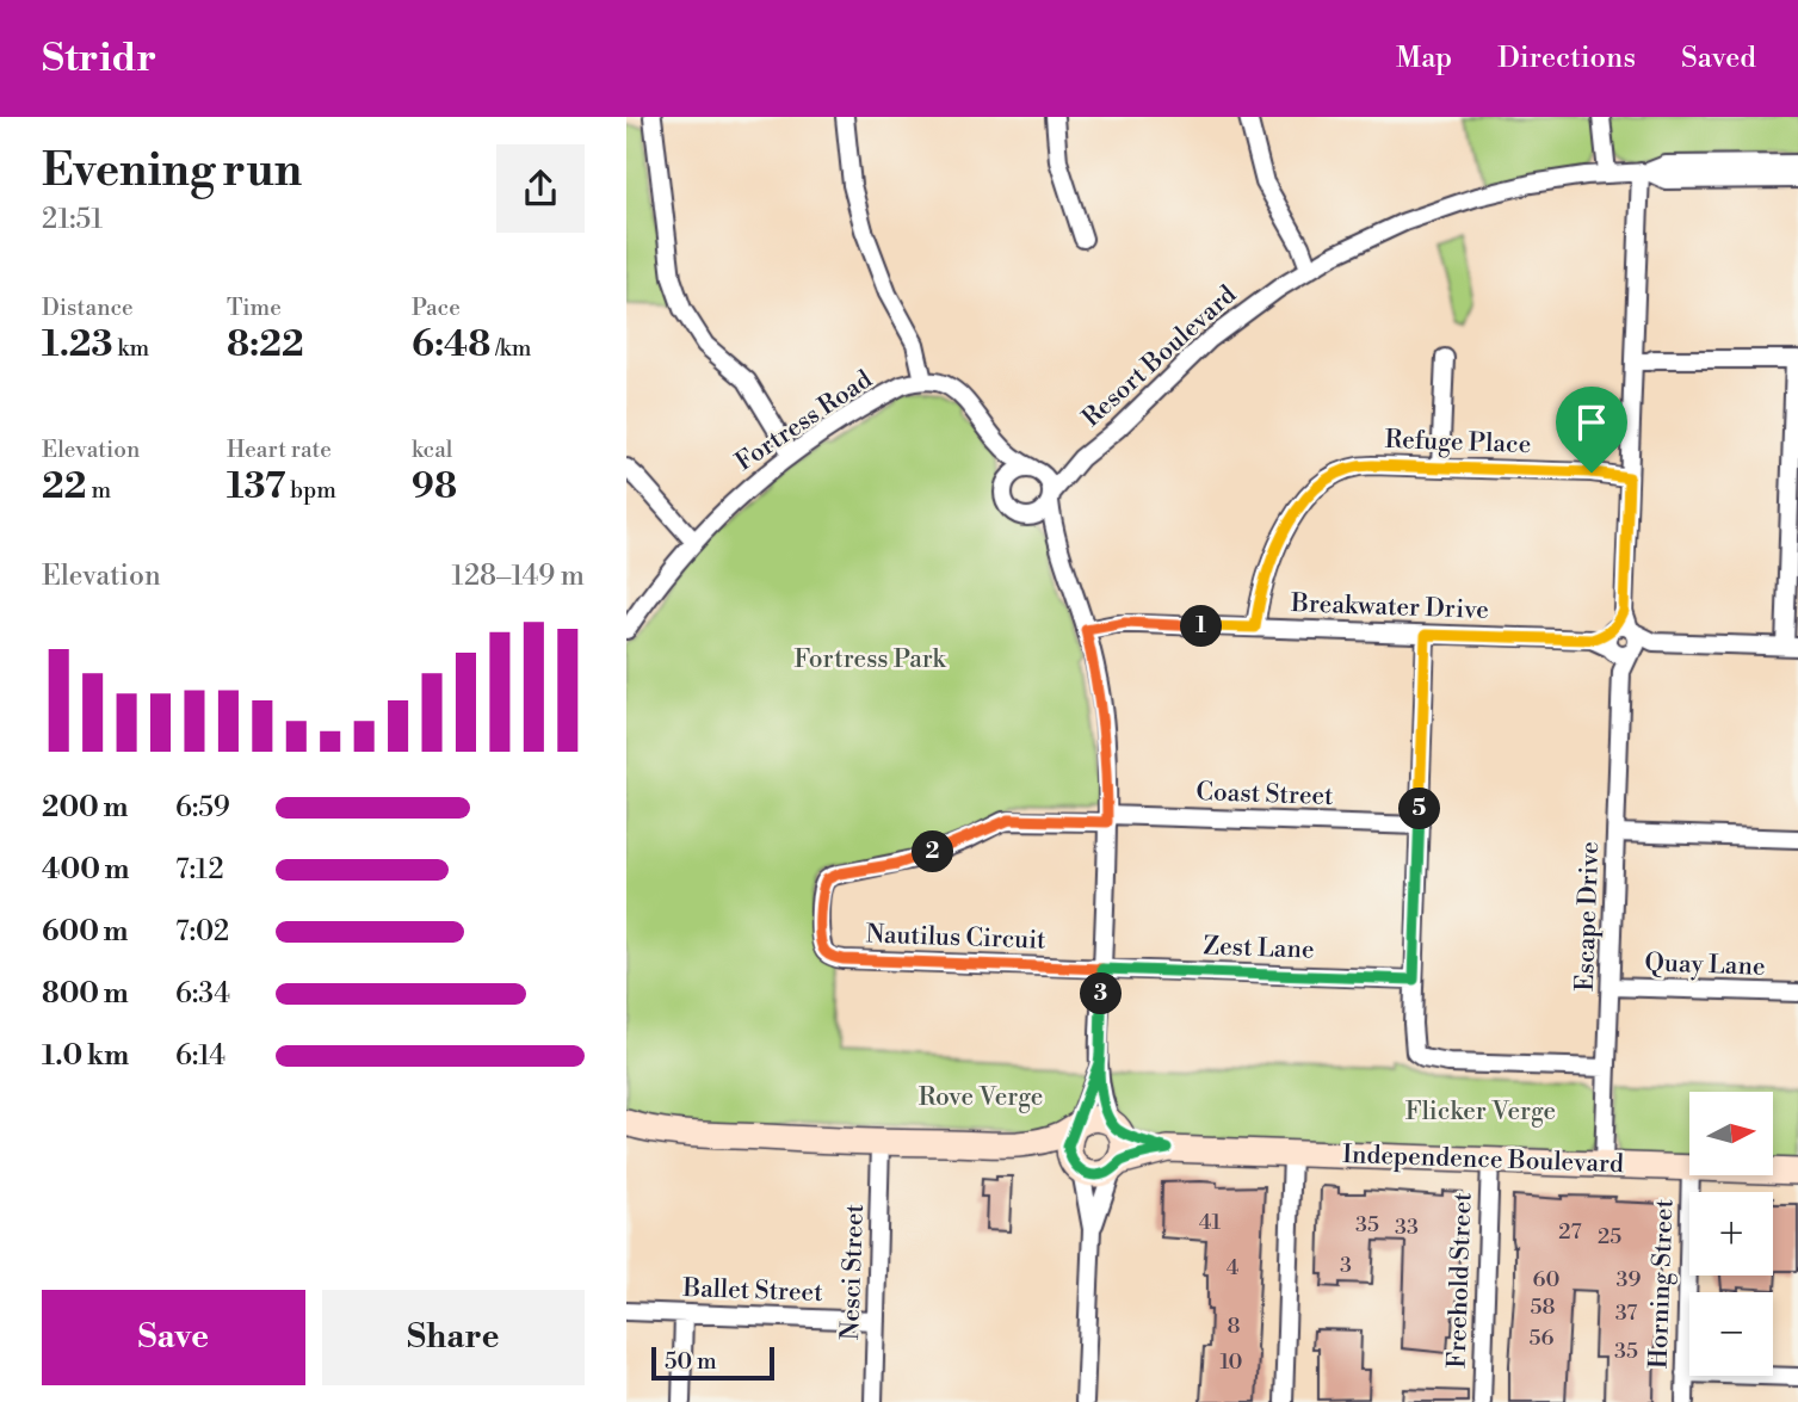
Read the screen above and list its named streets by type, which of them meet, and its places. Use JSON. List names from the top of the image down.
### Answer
{
  "streets": {
    "street": [
      "Resort Boulevard",
      "Fortress Road",
      "Refuge Place",
      "Breakwater Drive",
      "Coast Street",
      "Escape Drive",
      "Nautilus Circuit",
      "Zest Lane",
      "Quay Lane",
      "Independence Boulevard",
      "Nesci Street",
      "Freehold Street",
      "Horning Street",
      "Ballet Street"
    ]
  },
  "crossings": [
    ["Resort Boulevard", "Escape Drive"],
    ["Refuge Place", "Breakwater Drive"],
    ["Refuge Place", "Escape Drive"],
    ["Breakwater Drive", "Escape Drive"],
    ["Coast Street", "Nautilus Circuit"],
    ["Escape Drive", "Quay Lane"],
    ["Escape Drive", "Independence Boulevard"],
    ["Nautilus Circuit", "Zest Lane"],
    ["Independence Boulevard", "Freehold Street"],
    ["Nesci Street", "Ballet Street"]
  ],
  "parks": ["Fortress Park", "Rove Verge", "Flicker Verge"],
  "house_numbers": [
    "41",
    "35",
    "33",
    "27",
    "25",
    "3",
    "4",
    "60",
    "39",
    "58",
    "37",
    "8",
    "56",
    "35",
    "10"
  ],
  "scale_bar": "50 m",
  "north": "right",
  "page": {
    "header": "Stridr",
    "nav": ["Map", "Directions", "Saved"],
    "heading": ["Evening run", "21:51"],
    "stats": [
      ["Distance", "1.23 km"],
      ["Time", "8:22"],
      ["Pace", "6:48 /km"],
      ["Elevation", "22 m"],
      ["Heart rate", "137 bpm"],
      ["kcal", "98"]
    ],
    "chart": ["Elevation", "128–149 m"],
    "pins": [
      "1",
      "5",
      "2",
      "3"
    ],
    "list": [
      {
        "name": "200 m",
        "note": "6:59"
      },
      {
        "name": "400 m",
        "note": "7:12"
      },
      {
        "name": "600 m",
        "note": "7:02"
      },
      {
        "name": "800 m",
        "note": "6:34"
      },
      {
        "name": "1.0 km",
        "note": "6:14"
      }
    ],
    "map_buttons": ["+", "−"],
    "buttons": ["Save", "Share"],
    "scale": "50 m"
  }
}
